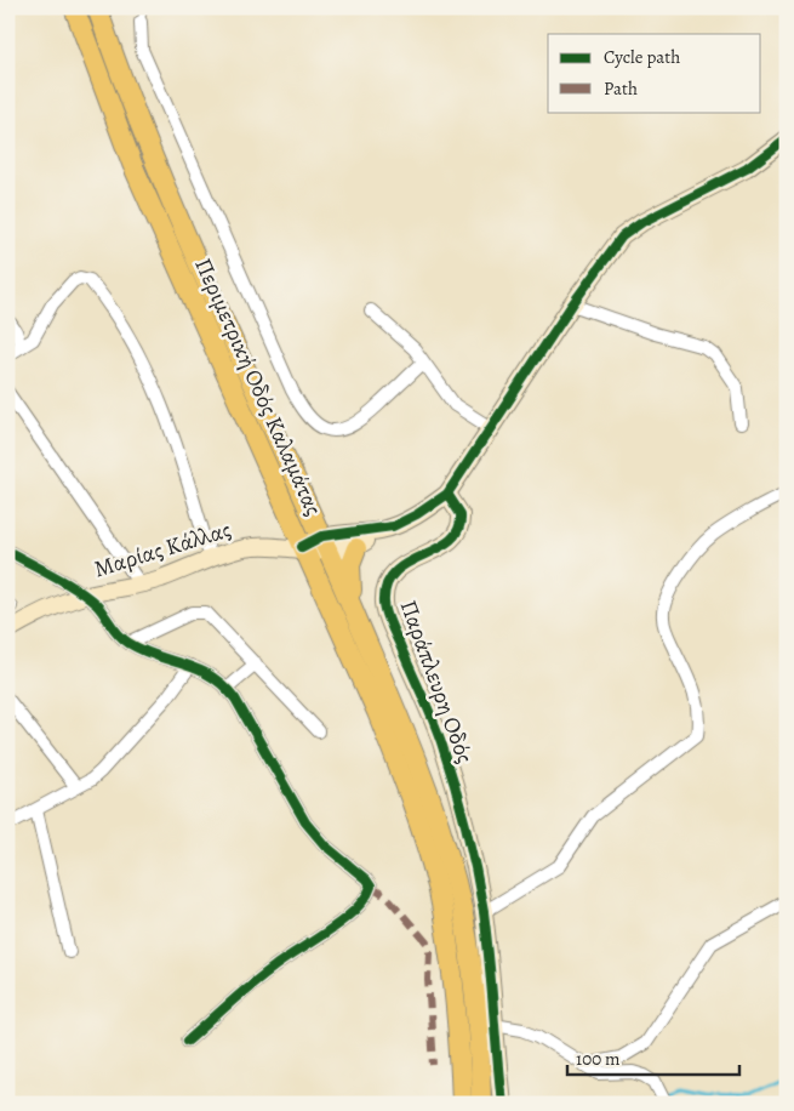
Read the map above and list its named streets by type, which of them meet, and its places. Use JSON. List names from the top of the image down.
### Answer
{
  "streets": {
    "main road": ["Περιμετρική Οδός Καλαμάτας"],
    "street": ["Μαρίας Κάλλας", "Παράπλευρη Οδός"]
  },
  "crossings": [
    ["Περιμετρική Οδός Καλαμάτας", "Μαρίας Κάλλας"]
  ],
  "legend": ["Cycle path", "Path"],
  "scale_bar": "100 m"
}
